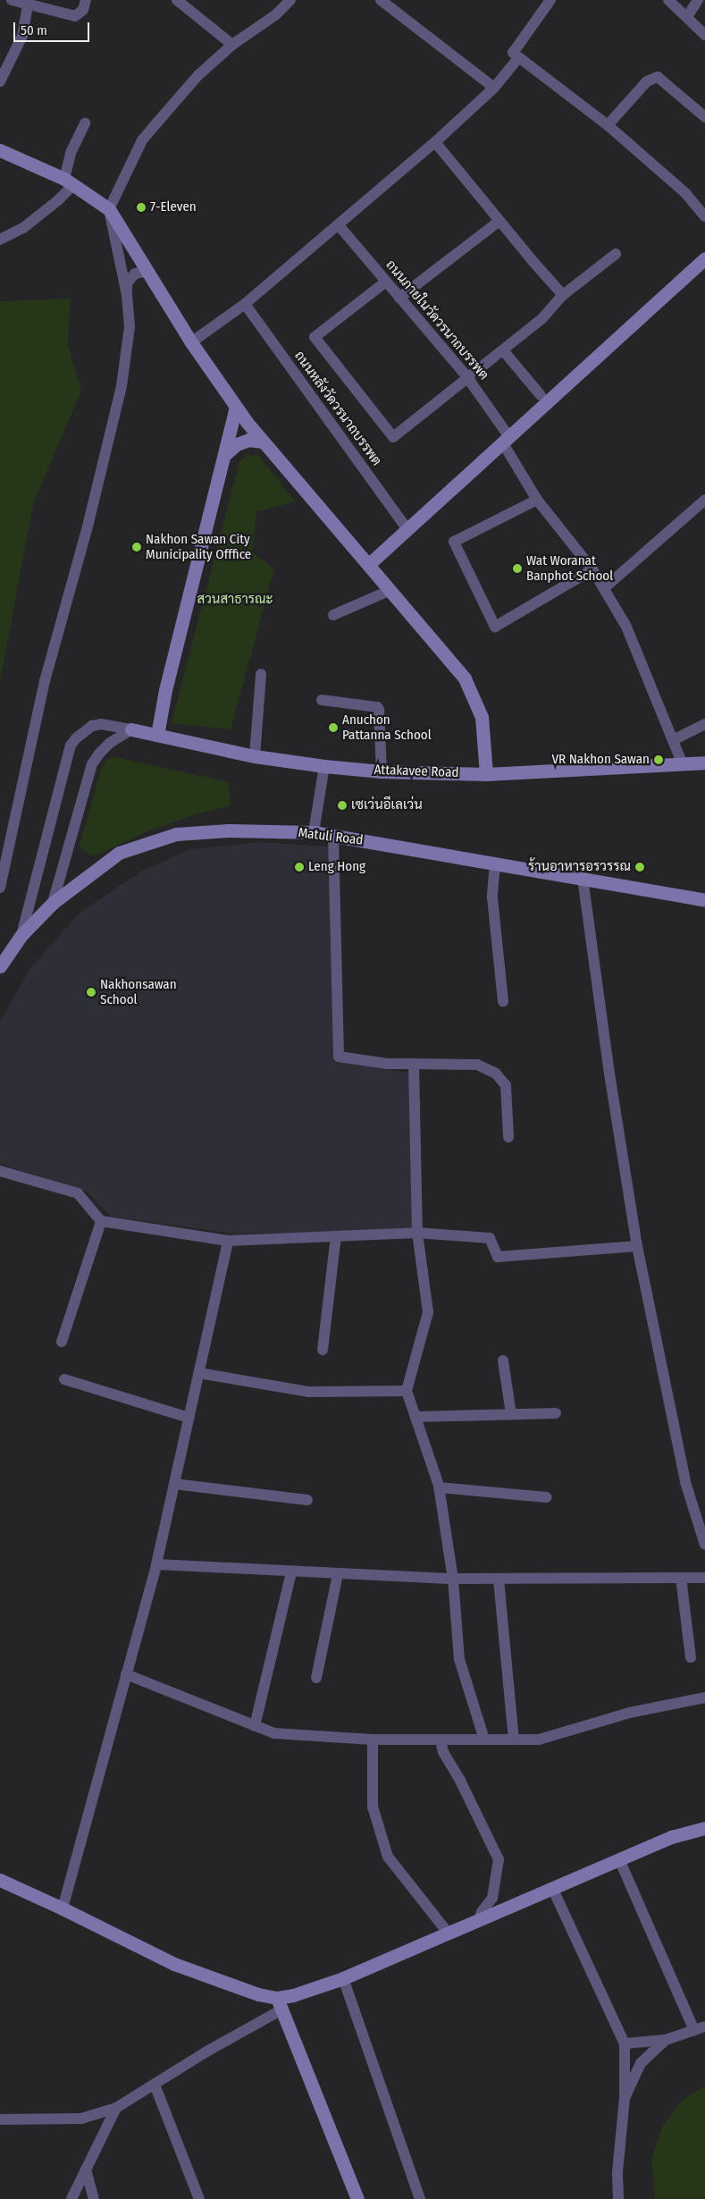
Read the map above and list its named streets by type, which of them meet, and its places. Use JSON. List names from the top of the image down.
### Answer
{
  "streets": {
    "street": [
      "ถนนภายในวัดวรนาถบรรพต",
      "ถนนหลังวัดวรนาถบรรพต",
      "Attakavee Road",
      "Matuli Road"
    ]
  },
  "crossings": [
    ["ถนนภายในวัดวรนาถบรรพต", "Attakavee Road"]
  ],
  "parks": ["สวนสาธารณะ"],
  "places": [
    "7-Eleven",
    "Nakhon Sawan City Municipality Offfice",
    "Wat Woranat Banphot School",
    "Anuchon Pattanna School",
    "VR Nakhon Sawan",
    "เซเว่นอีเลเว่น",
    "Leng Hong",
    "ร้านอาหารอรวรรณ",
    "Nakhonsawan School"
  ],
  "scale_bar": "50 m"
}
